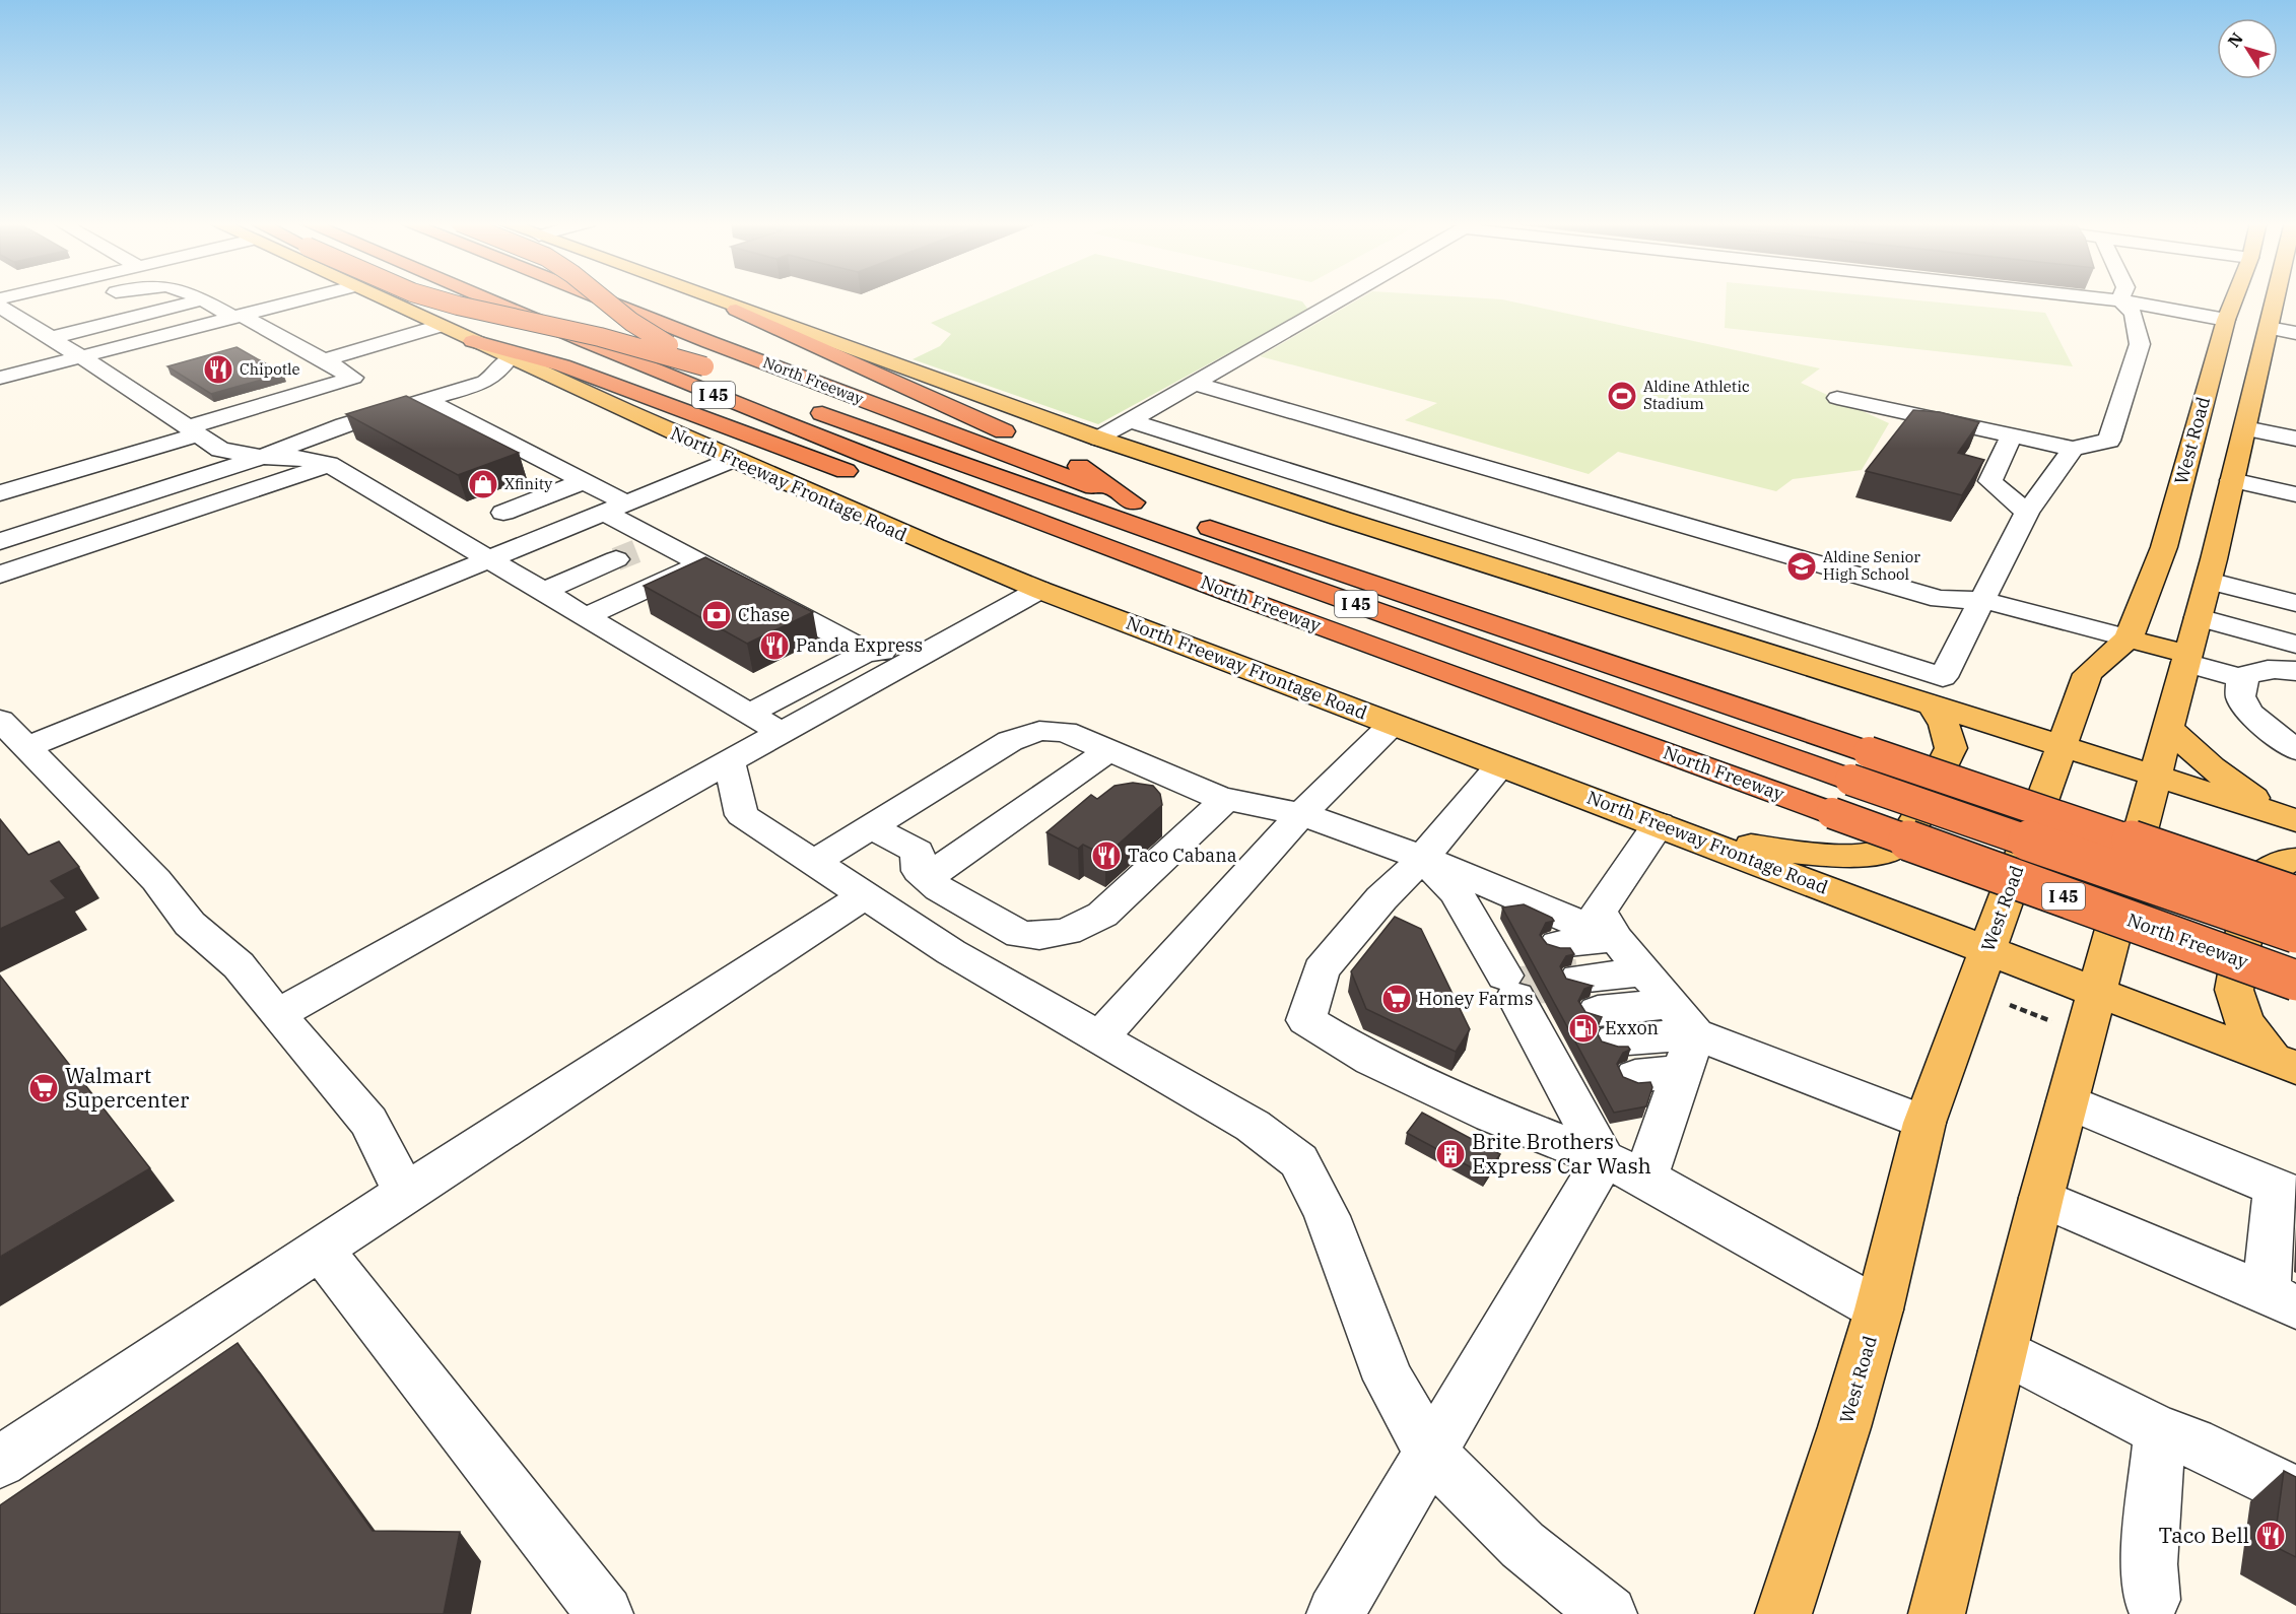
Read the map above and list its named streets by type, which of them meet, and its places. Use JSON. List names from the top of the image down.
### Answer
{
  "streets": {
    "highway": ["North Freeway", "I 45"],
    "main road": ["West Road", "North Freeway Frontage Road"]
  },
  "crossings": [
    ["West Road", "North Freeway Frontage Road"]
  ],
  "places": {
    "restaurant": [
      "Chipotle",
      "Panda Express",
      "Taco Cabana",
      "Taco Bell"
    ],
    "sports": ["Aldine Athletic Stadium"],
    "shop": ["Xfinity"],
    "school or university": ["Aldine Senior High School"],
    "bank": ["Chase"],
    "supermarket": ["Honey Farms", "Walmart Supercenter"],
    "fuel station": ["Exxon"],
    "building": ["Brite Brothers Express Car Wash"]
  },
  "north": "top left"
}
